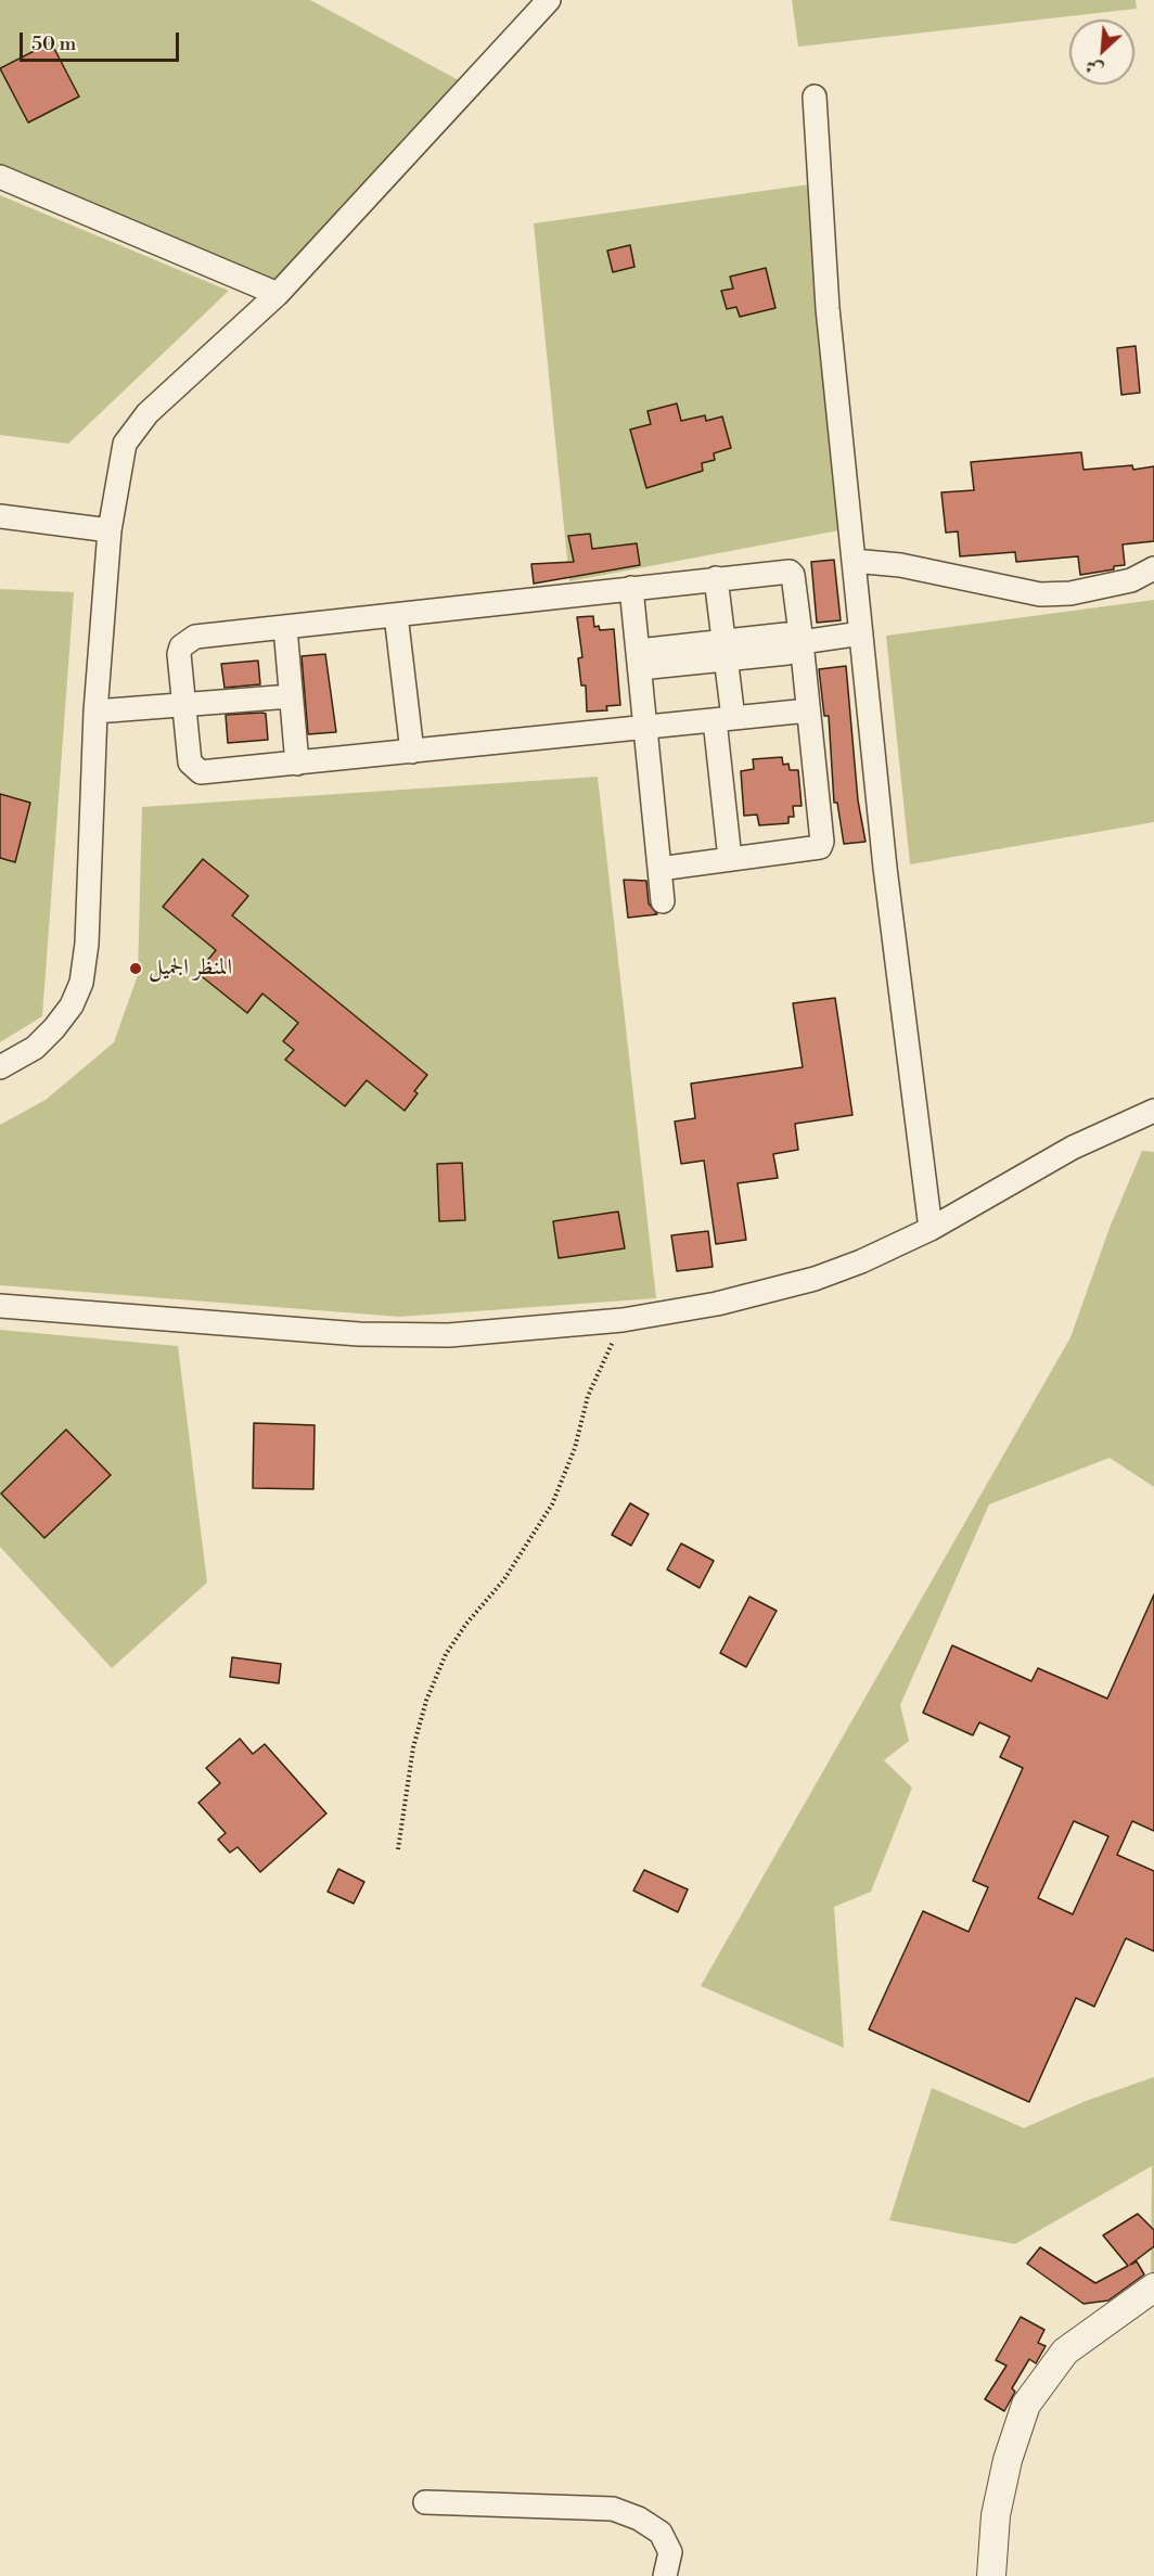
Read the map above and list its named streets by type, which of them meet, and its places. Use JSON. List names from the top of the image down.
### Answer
{
  "places": ["المنظر الجميل"],
  "scale_bar": "50 m",
  "north": "bottom left"
}
